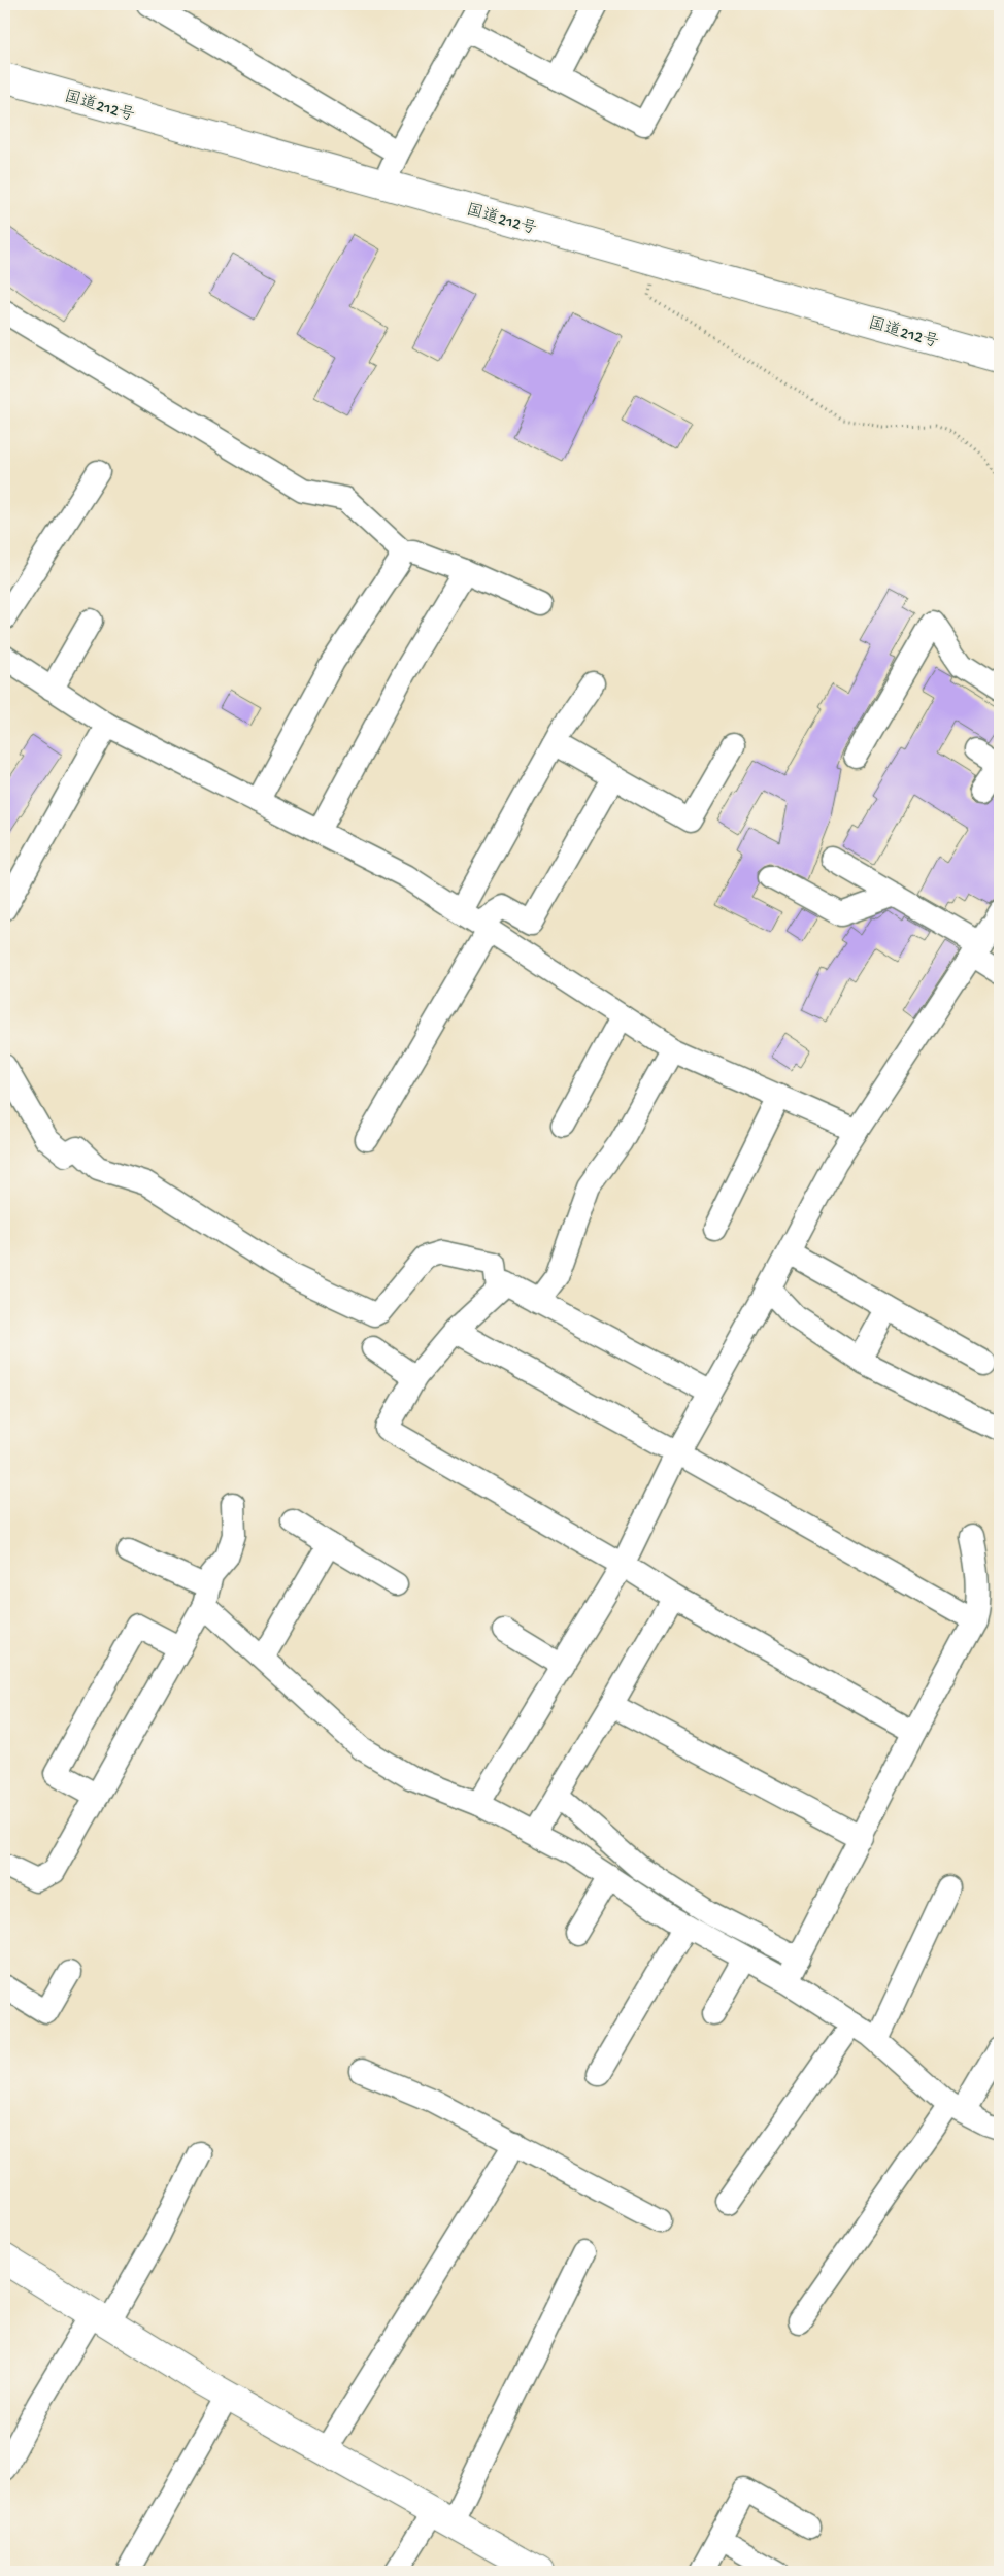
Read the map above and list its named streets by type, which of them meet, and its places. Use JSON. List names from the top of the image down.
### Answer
{
  "streets": {
    "main road": ["国道212号"]
  }
}
